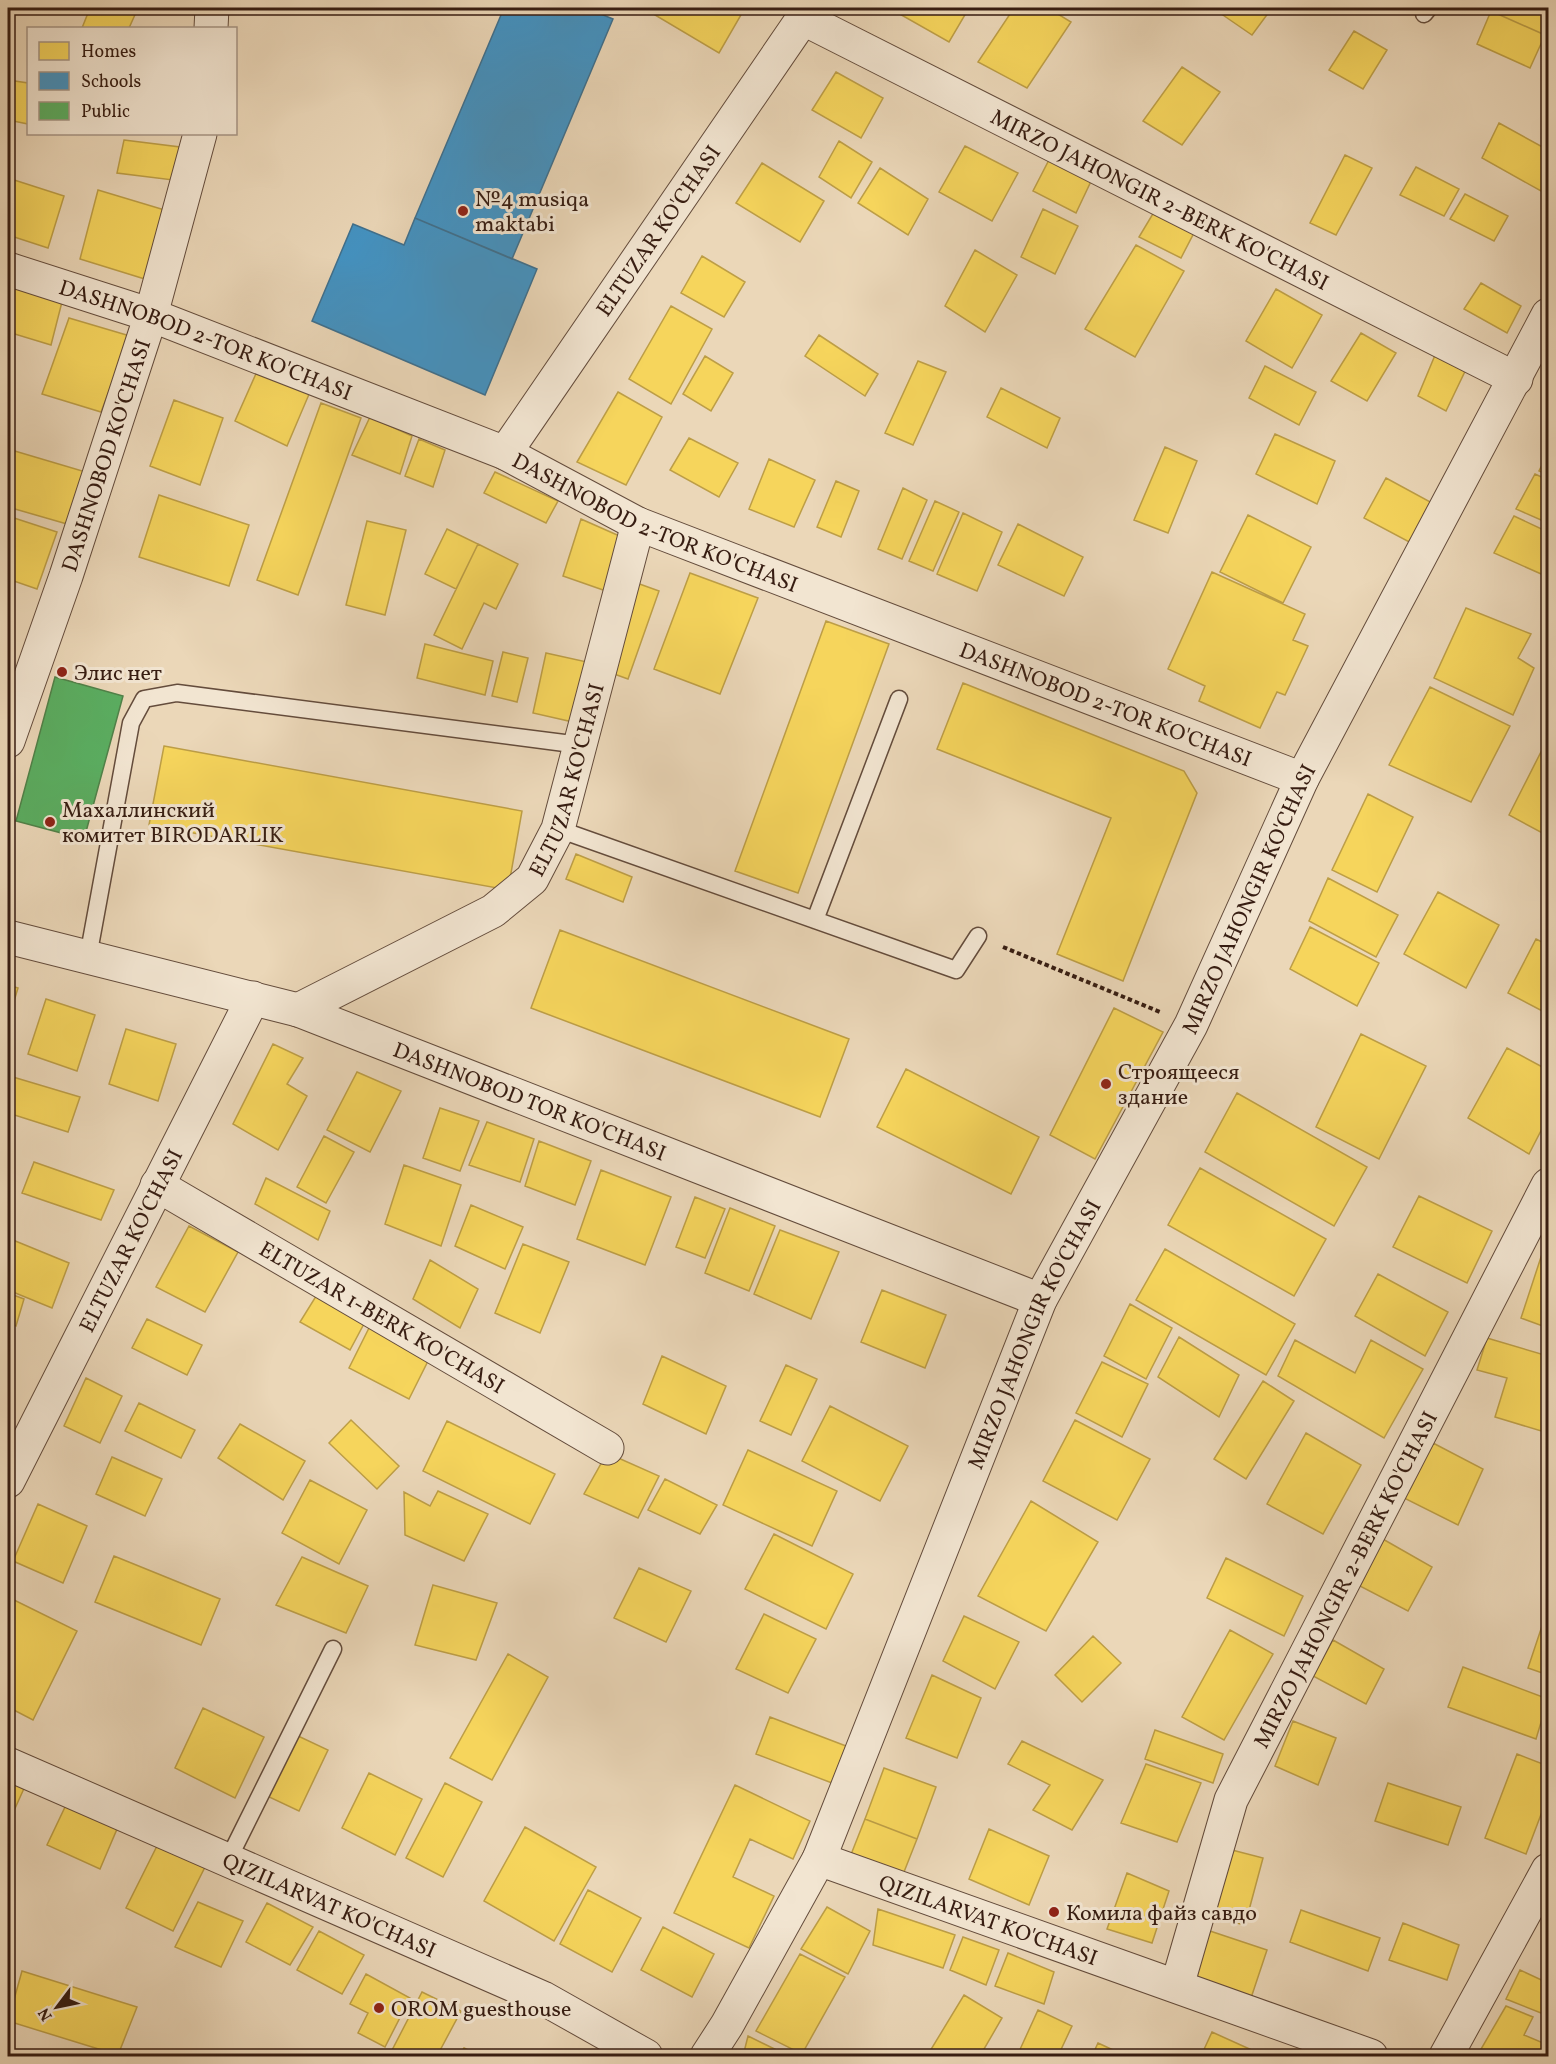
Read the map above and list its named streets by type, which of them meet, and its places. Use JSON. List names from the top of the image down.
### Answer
{
  "streets": {
    "street": [
      "MIRZO JAHONGIR 2-BERK KO'CHASI",
      "ELTUZAR KO'CHASI",
      "DASHNOBOD 2-TOR KO'CHASI",
      "DASHNOBOD KO'CHASI",
      "MIRZO JAHONGIR KO'CHASI",
      "DASHNOBOD TOR KO'CHASI",
      "ELTUZAR 1-BERK KO'CHASI",
      "QIZILARVAT KO'CHASI"
    ]
  },
  "crossings": [
    ["MIRZO JAHONGIR 2-BERK KO'CHASI", "ELTUZAR KO'CHASI"],
    ["MIRZO JAHONGIR 2-BERK KO'CHASI", "MIRZO JAHONGIR KO'CHASI"],
    ["MIRZO JAHONGIR 2-BERK KO'CHASI", "QIZILARVAT KO'CHASI"],
    ["ELTUZAR KO'CHASI", "DASHNOBOD 2-TOR KO'CHASI"],
    ["ELTUZAR KO'CHASI", "DASHNOBOD TOR KO'CHASI"],
    ["ELTUZAR KO'CHASI", "ELTUZAR 1-BERK KO'CHASI"],
    ["DASHNOBOD 2-TOR KO'CHASI", "DASHNOBOD KO'CHASI"],
    ["DASHNOBOD 2-TOR KO'CHASI", "MIRZO JAHONGIR KO'CHASI"],
    ["MIRZO JAHONGIR KO'CHASI", "DASHNOBOD TOR KO'CHASI"],
    ["MIRZO JAHONGIR KO'CHASI", "QIZILARVAT KO'CHASI"]
  ],
  "places": [
    "№4 musiqa maktabi",
    "Элис нет",
    "Махаллинский комитет BIRODARLIK",
    "Строящееся здание",
    "Комила файз савдо",
    "OROM guesthouse"
  ],
  "legend": ["Homes", "Schools", "Public"],
  "north": "bottom left"
}
